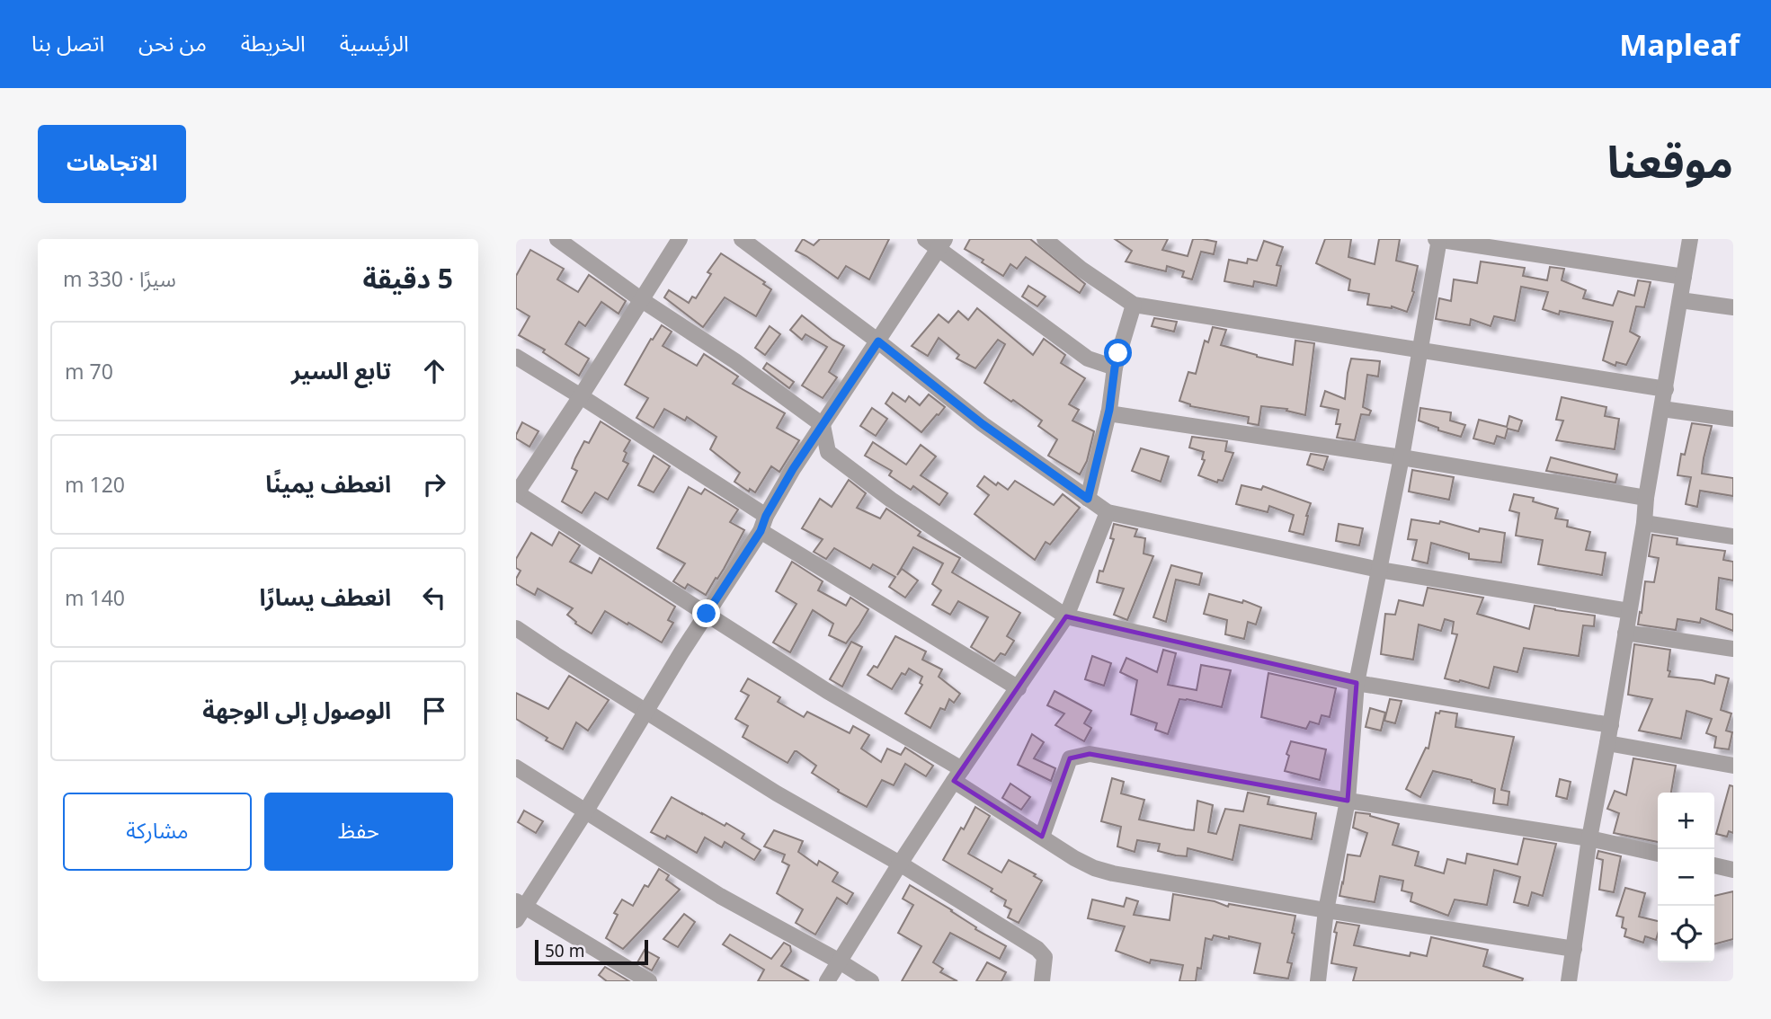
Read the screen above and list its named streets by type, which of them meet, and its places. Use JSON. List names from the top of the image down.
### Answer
{
  "scale_bar": "50 m",
  "page": {
    "header": "Mapleaf",
    "nav": [
      "الرئيسية",
      "الخريطة",
      "من نحن",
      "اتصل بنا"
    ],
    "title": "موقعنا",
    "buttons": [
      "الاتجاهات",
      ["حفظ", "مشاركة"]
    ],
    "heading": ["5 دقيقة", "سيرًا · 330 m"],
    "list": [
      ["تابع السير", "70 m"],
      ["انعطف يمينًا", "120 m"],
      ["انعطف يسارًا", "140 m"],
      "الوصول إلى الوجهة"
    ],
    "map_buttons": ["+", "−"],
    "scale": "50 m"
  }
}
